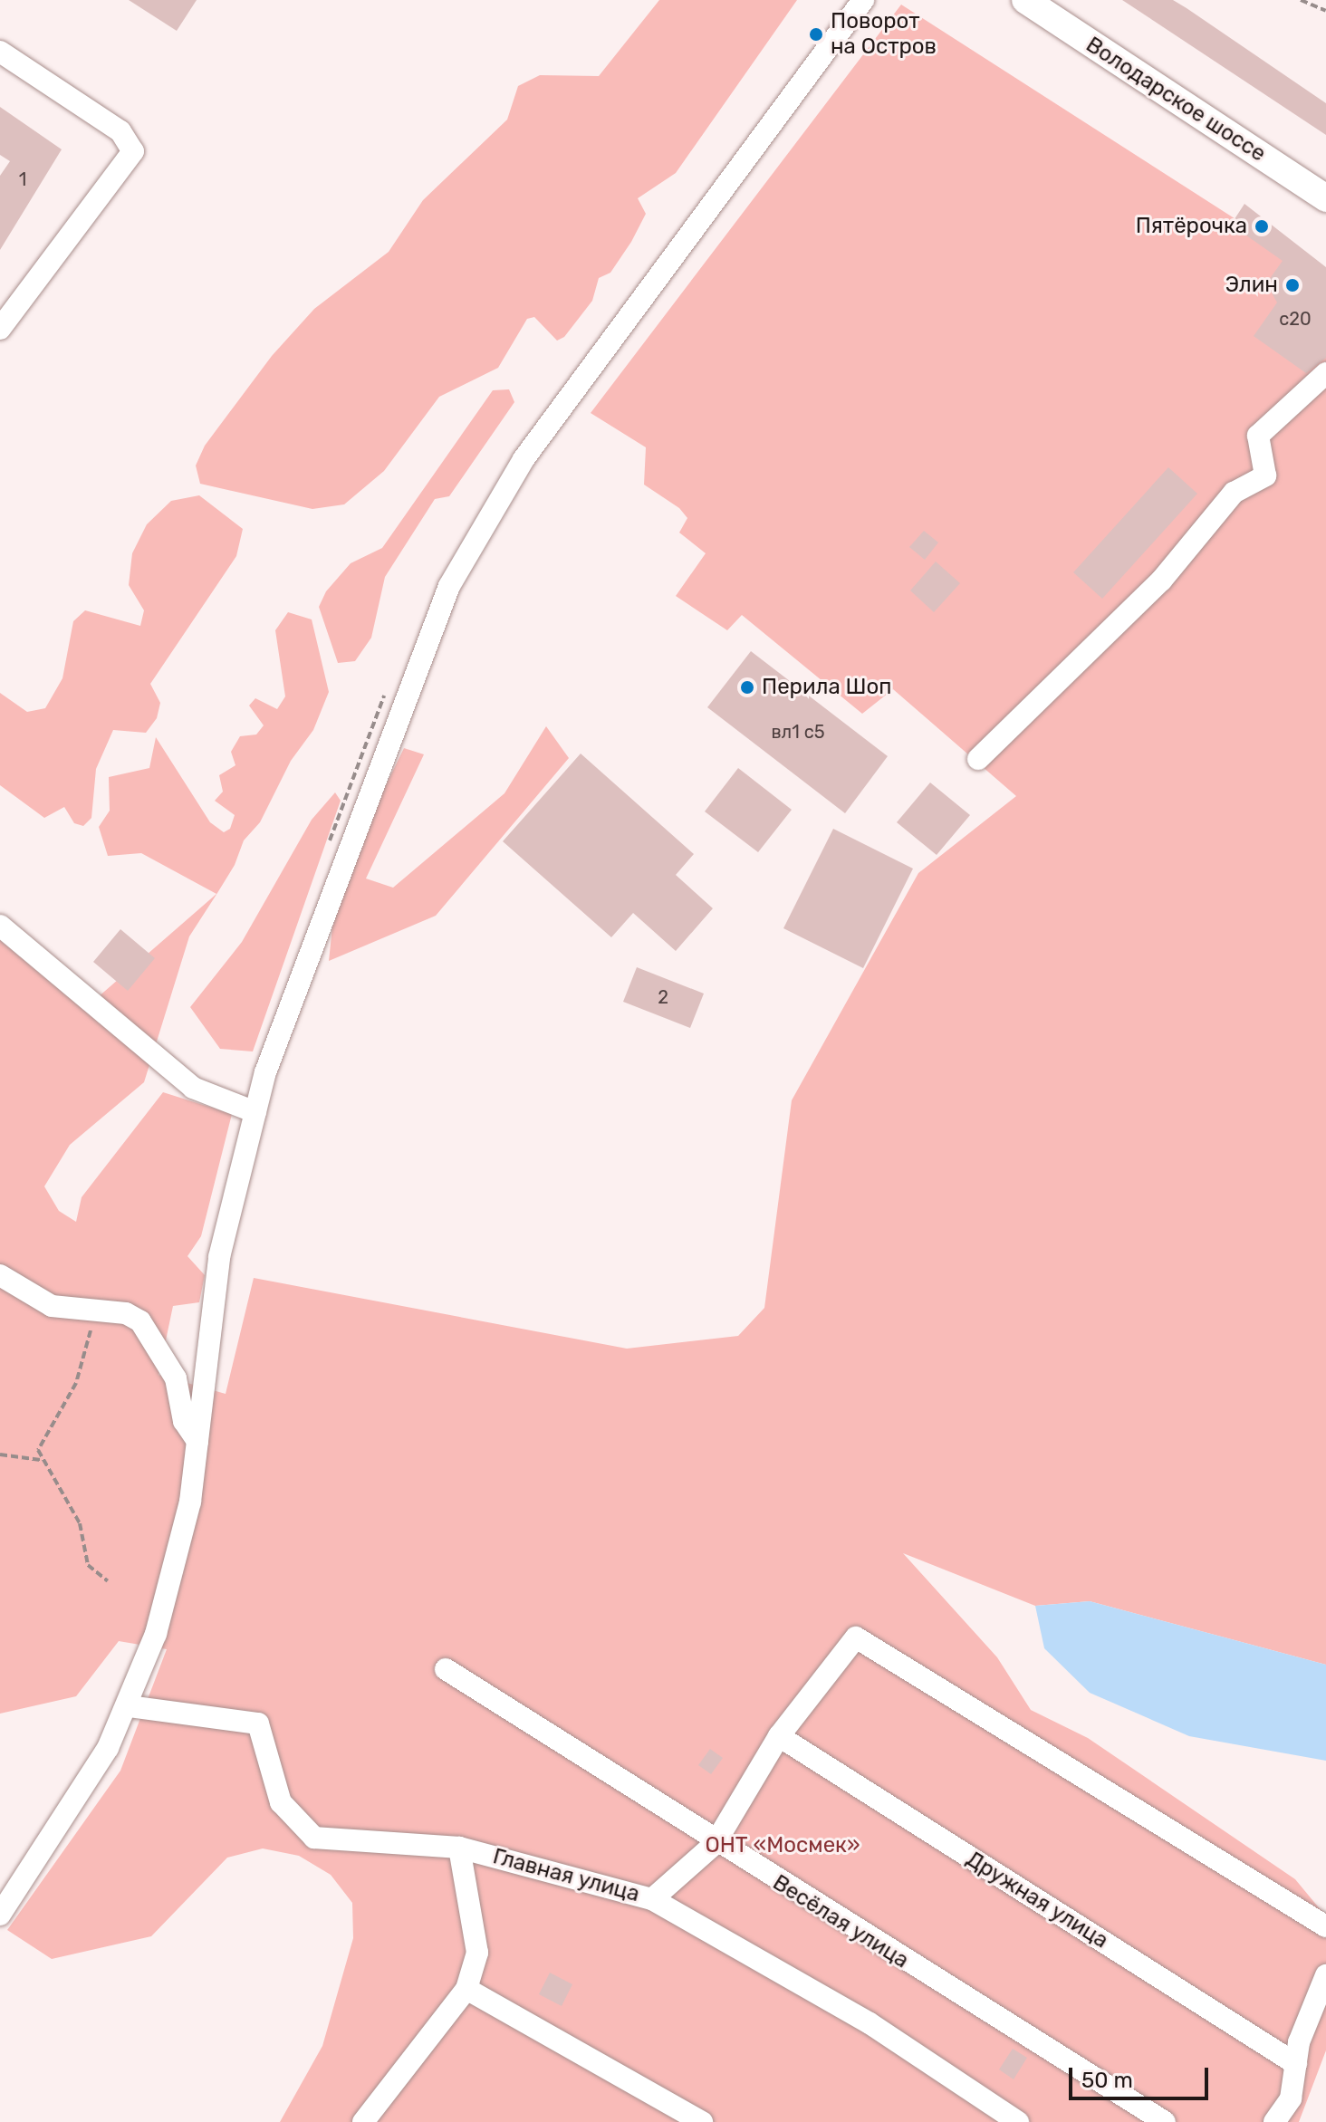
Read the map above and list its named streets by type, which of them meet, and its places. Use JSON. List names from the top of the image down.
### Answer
{
  "streets": {
    "main road": ["Володарское шоссе"],
    "street": ["Главная улица", "Дружная улица", "Весёлая улица"]
  },
  "parks": ["ОНТ «Мосмек»"],
  "places": [
    "Поворот на Остров",
    "Пятёрочка",
    "Элин",
    "Перила Шоп"
  ],
  "house_numbers": [
    "1",
    "с20",
    "вл1 с5",
    "2"
  ],
  "scale_bar": "50 m"
}
